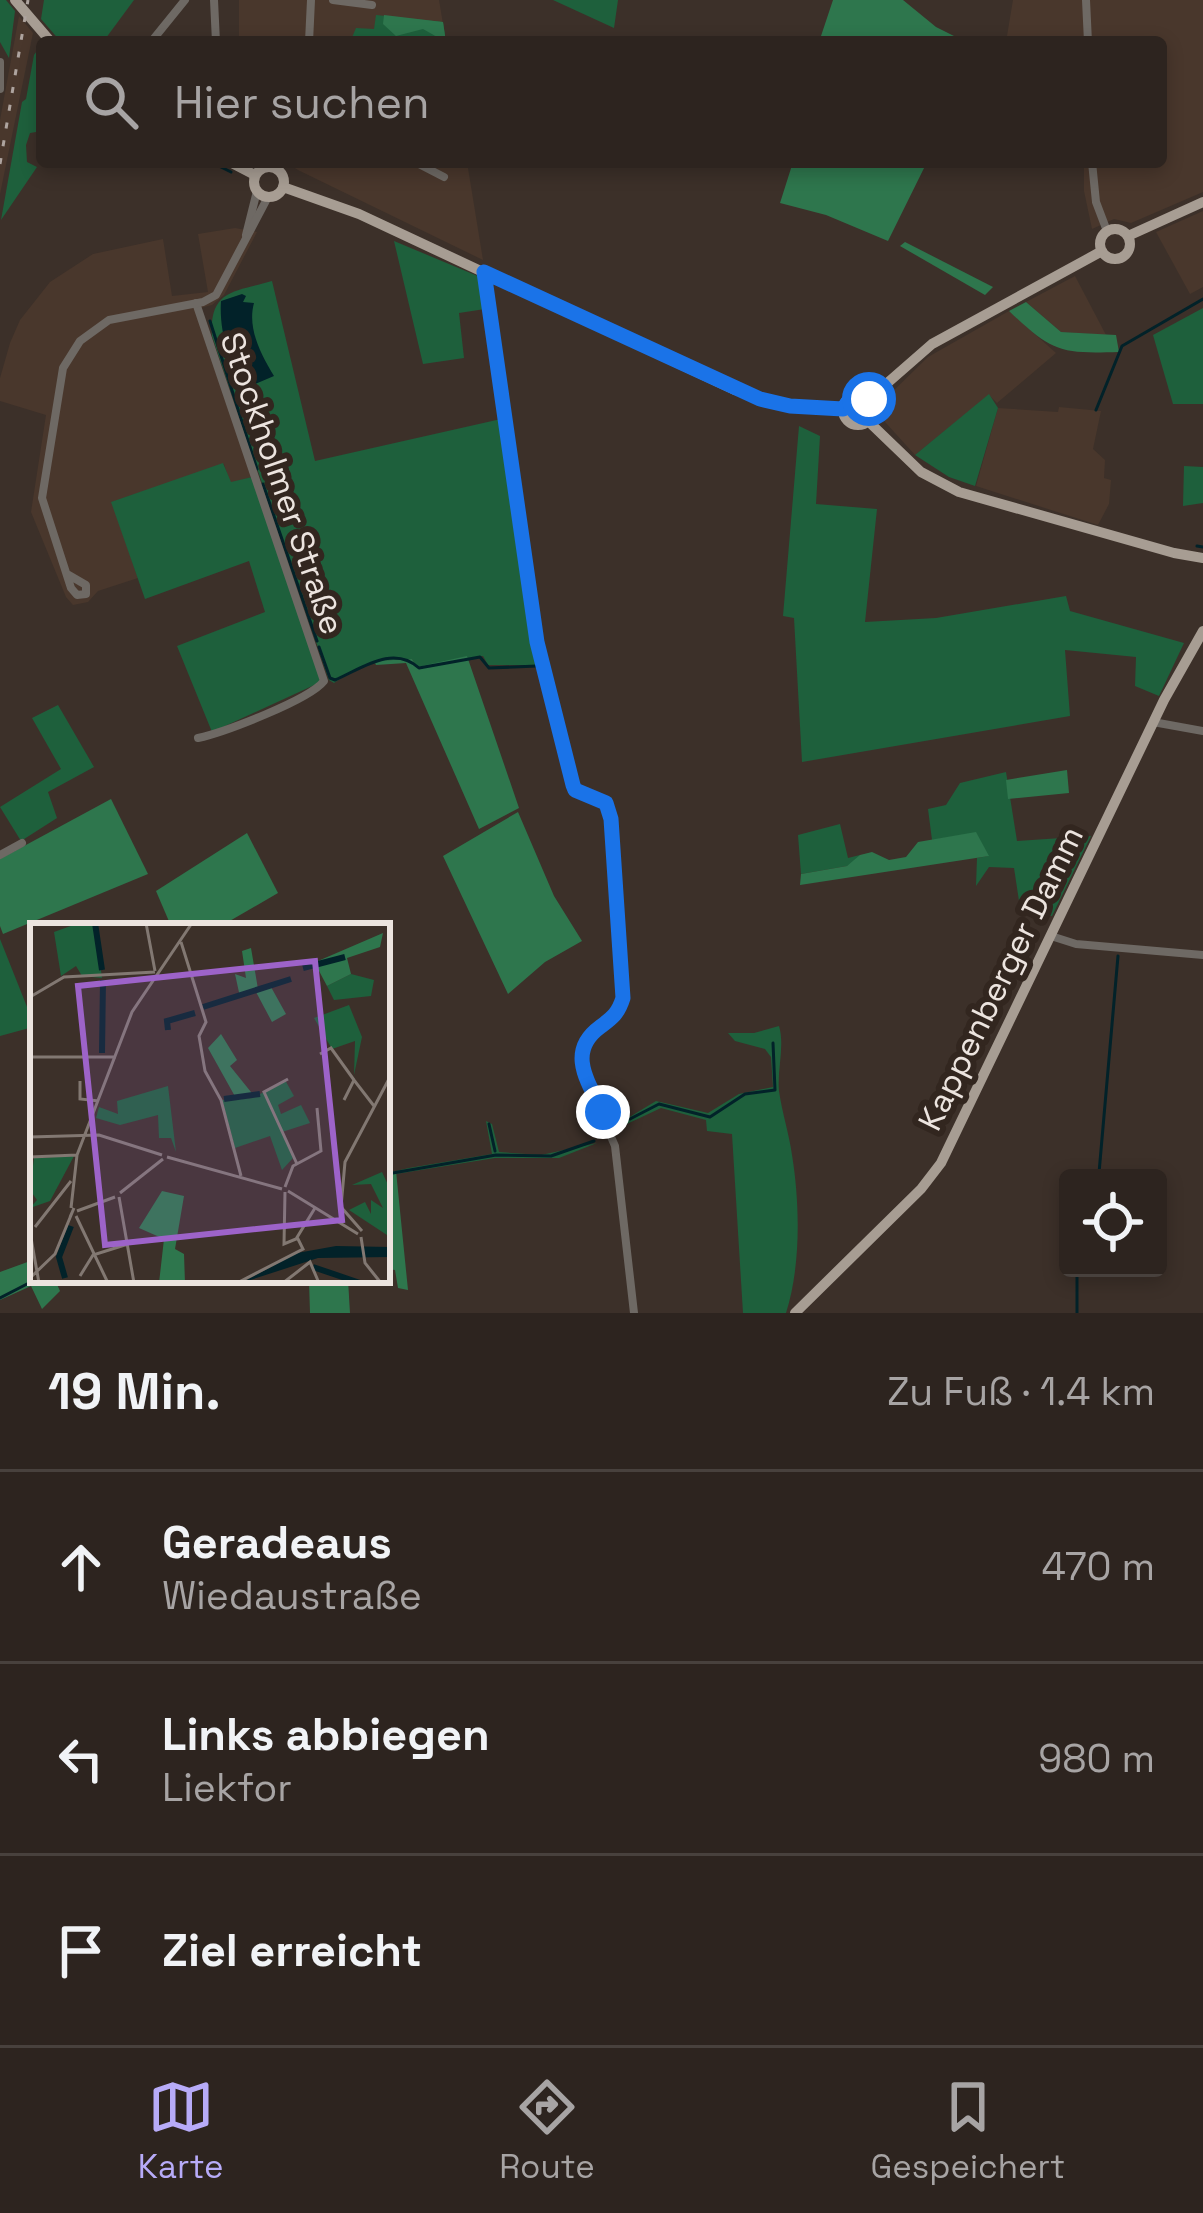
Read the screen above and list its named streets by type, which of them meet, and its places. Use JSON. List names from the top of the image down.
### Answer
{
  "streets": {
    "main road": ["Kappenberger Damm"],
    "street": ["Stockholmer Straße"]
  },
  "page": {
    "search": "Hier suchen",
    "heading": ["19 Min.", "Zu Fuß · 1.4 km"],
    "list": [
      ["Geradeaus", "Wiedaustraße", "470 m"],
      ["Links abbiegen", "Liekfor", "980 m"],
      "Ziel erreicht"
    ],
    "nav": ["Karte", "Route", "Gespeichert"]
  }
}
